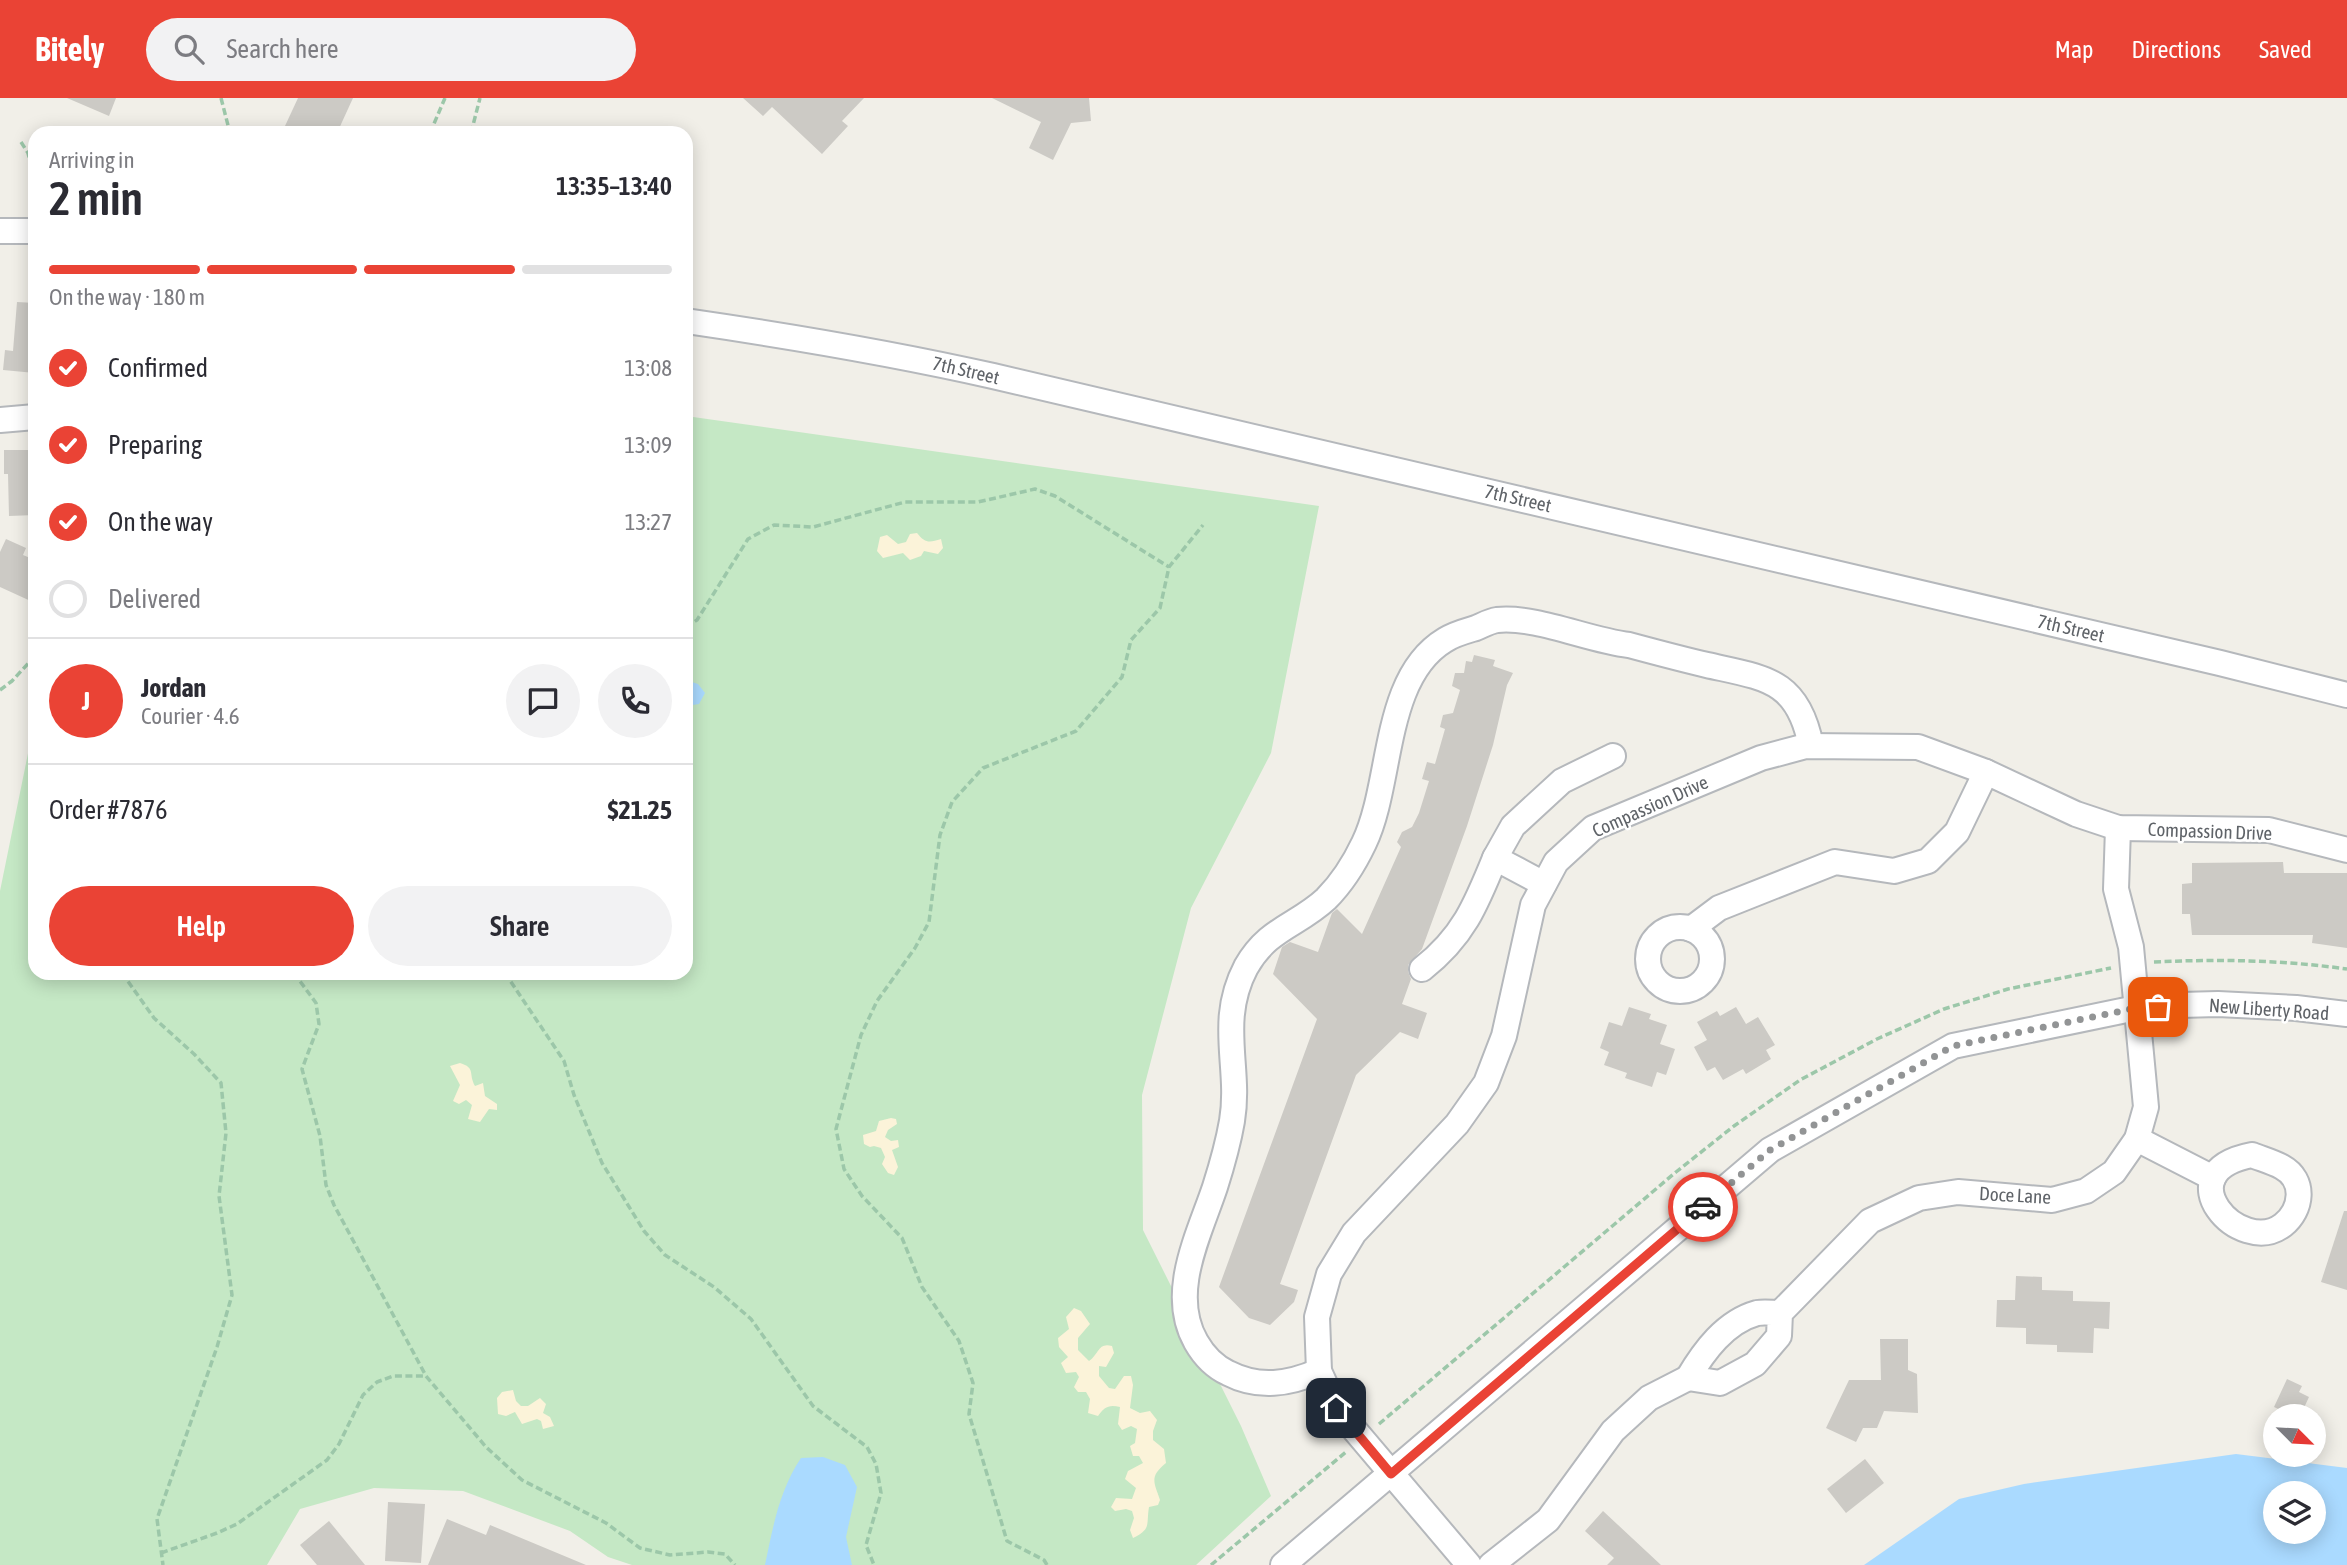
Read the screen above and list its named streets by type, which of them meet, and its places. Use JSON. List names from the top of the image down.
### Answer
{
  "streets": {
    "street": [
      "7th Street",
      "Compassion Drive",
      "New Liberty Road",
      "Doce Lane"
    ]
  },
  "crossings": [
    ["Compassion Drive", "New Liberty Road"],
    ["Compassion Drive", "Doce Lane"],
    ["New Liberty Road", "Doce Lane"]
  ],
  "north": "bottom right",
  "page": {
    "header": "Bitely",
    "search": "Search here",
    "nav": ["Map", "Directions", "Saved"],
    "heading": ["2 min", "Arriving in", "13:35–13:40"],
    "panel": [
      "Jordan",
      "Courier · 4.6",
      "Order #7876",
      "$21.25"
    ],
    "bar": "On the way · 180 m",
    "list": [
      ["Confirmed", "13:08"],
      ["Preparing", "13:09"],
      ["On the way", "13:27"],
      "Delivered"
    ],
    "round": "J",
    "buttons": ["Help", "Share"]
  }
}
